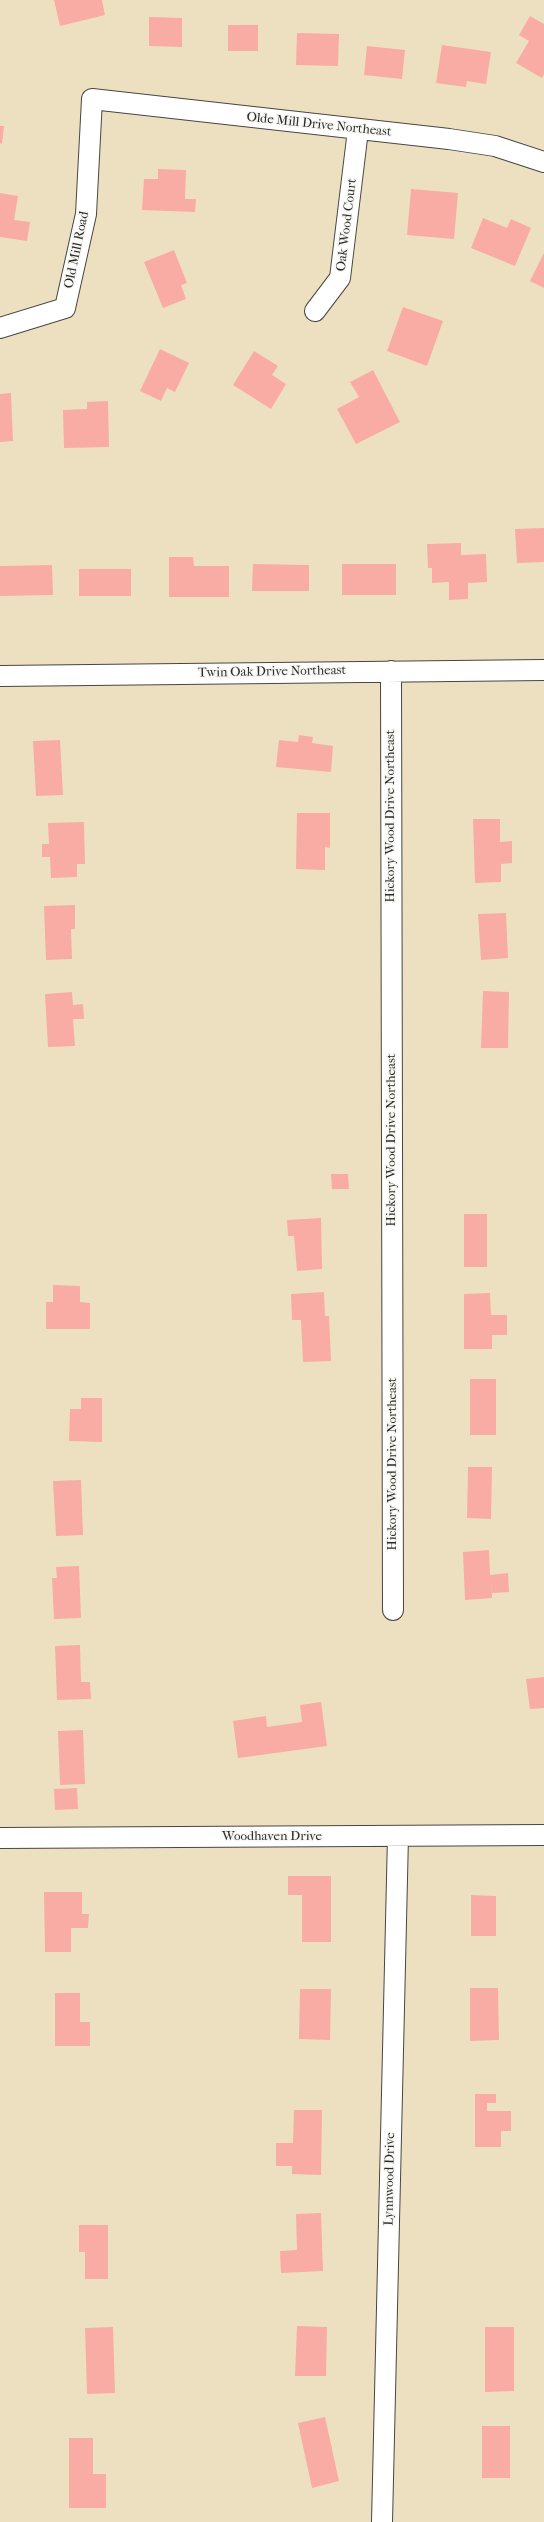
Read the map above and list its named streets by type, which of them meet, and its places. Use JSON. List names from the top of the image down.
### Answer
{
  "streets": {
    "street": [
      "Olde Mill Drive Northeast",
      "Oak Wood Court",
      "Old Mill Road",
      "Twin Oak Drive Northeast",
      "Hickory Wood Drive Northeast",
      "Woodhaven Drive",
      "Lynnwood Drive"
    ]
  },
  "crossings": [
    ["Olde Mill Drive Northeast", "Oak Wood Court"],
    ["Olde Mill Drive Northeast", "Old Mill Road"],
    ["Twin Oak Drive Northeast", "Hickory Wood Drive Northeast"],
    ["Woodhaven Drive", "Lynnwood Drive"]
  ]
}
